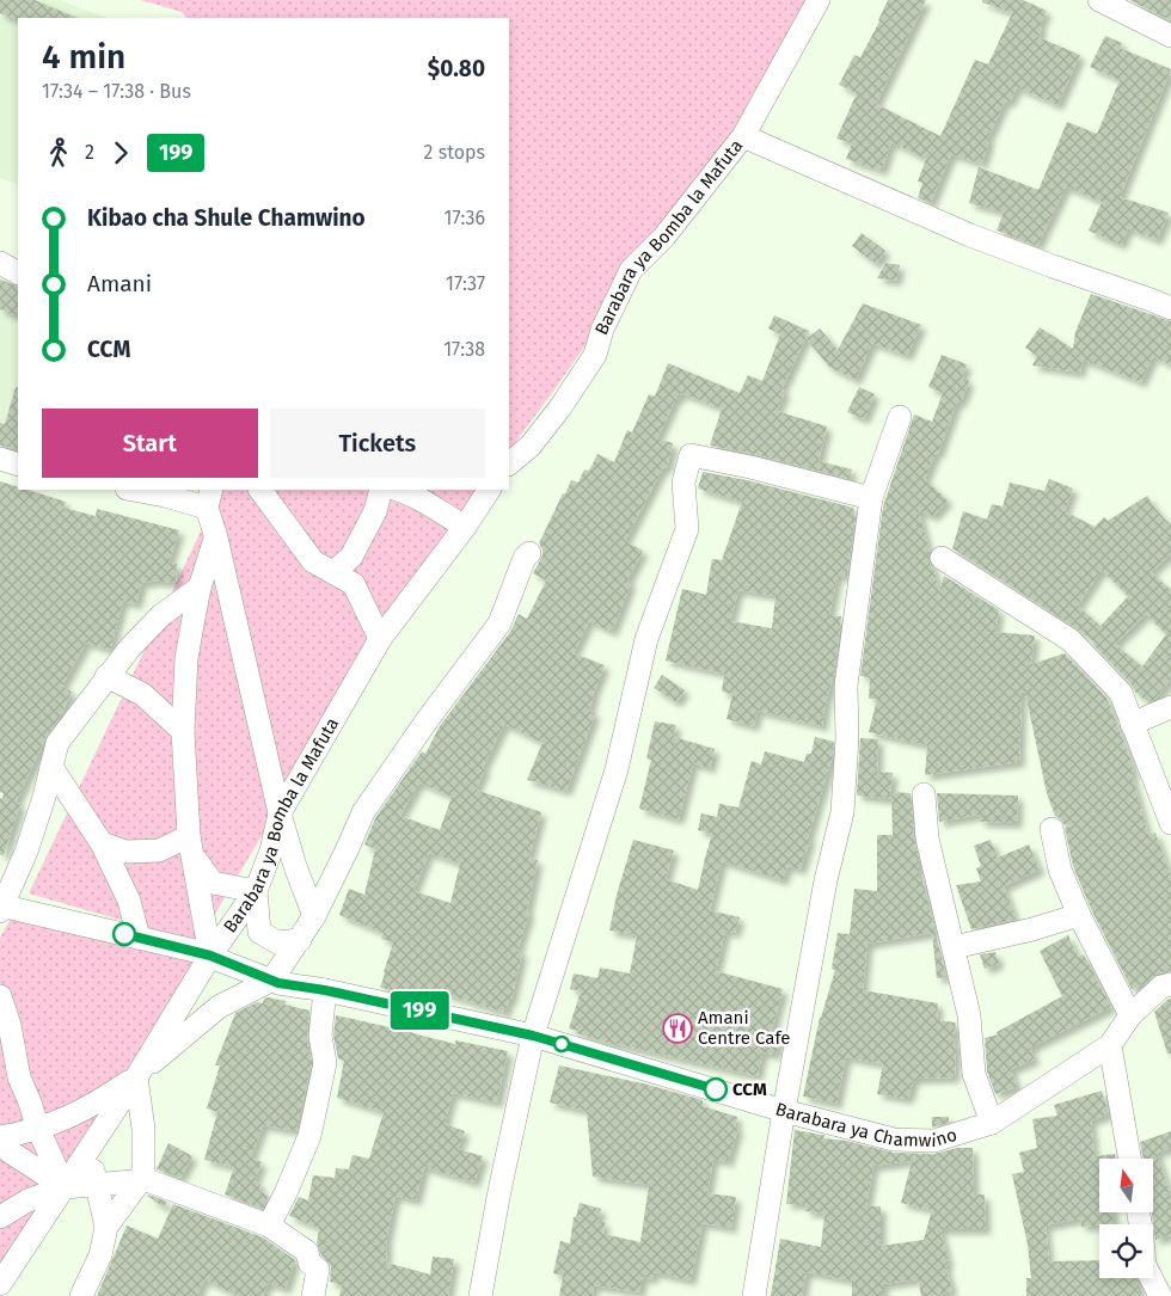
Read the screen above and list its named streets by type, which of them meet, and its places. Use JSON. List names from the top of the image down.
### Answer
{
  "streets": {
    "street": ["Barabara ya Bomba la Mafuta", "Barabara ya Chamwino"]
  },
  "crossings": [
    ["Barabara ya Bomba la Mafuta", "Barabara ya Chamwino"]
  ],
  "places": {
    "restaurant": ["Amani Centre Cafe"],
    "other": ["CCM"]
  },
  "lines": ["bus line 199"],
  "north": "top",
  "page": {
    "on_map": "199",
    "heading": ["4 min", "17:34 – 17:38 · Bus", "$0.80"],
    "legs": ["2", "199", "2 stops"],
    "list": [
      {
        "name": "Kibao cha Shule Chamwino",
        "value": "17:36"
      },
      {
        "name": "Amani",
        "value": "17:37"
      },
      {
        "name": "CCM",
        "value": "17:38"
      }
    ],
    "buttons": ["Start", "Tickets"]
  }
}
